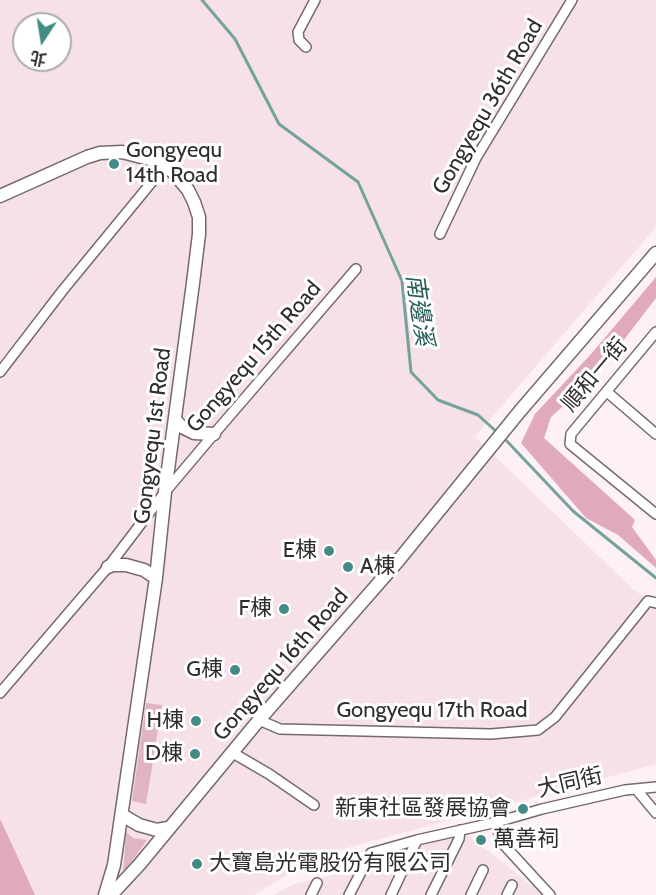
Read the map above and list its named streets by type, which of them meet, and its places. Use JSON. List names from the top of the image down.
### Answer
{
  "streets": {
    "street": [
      "Gongyequ 36th Road",
      "Gongyequ 15th Road",
      "順和一街",
      "Gongyequ 1st Road",
      "Gongyequ 16th Road",
      "Gongyequ 17th Road",
      "大同街"
    ]
  },
  "crossings": [
    ["Gongyequ 15th Road", "Gongyequ 1st Road"],
    ["Gongyequ 16th Road", "Gongyequ 17th Road"]
  ],
  "water": ["南邊溪"],
  "places": [
    "Gongyequ 14th Road",
    "E棟",
    "A棟",
    "F棟",
    "G棟",
    "H棟",
    "D棟",
    "新東社區發展協會",
    "萬善祠",
    "大寶島光電股份有限公司"
  ],
  "north": "bottom"
}
